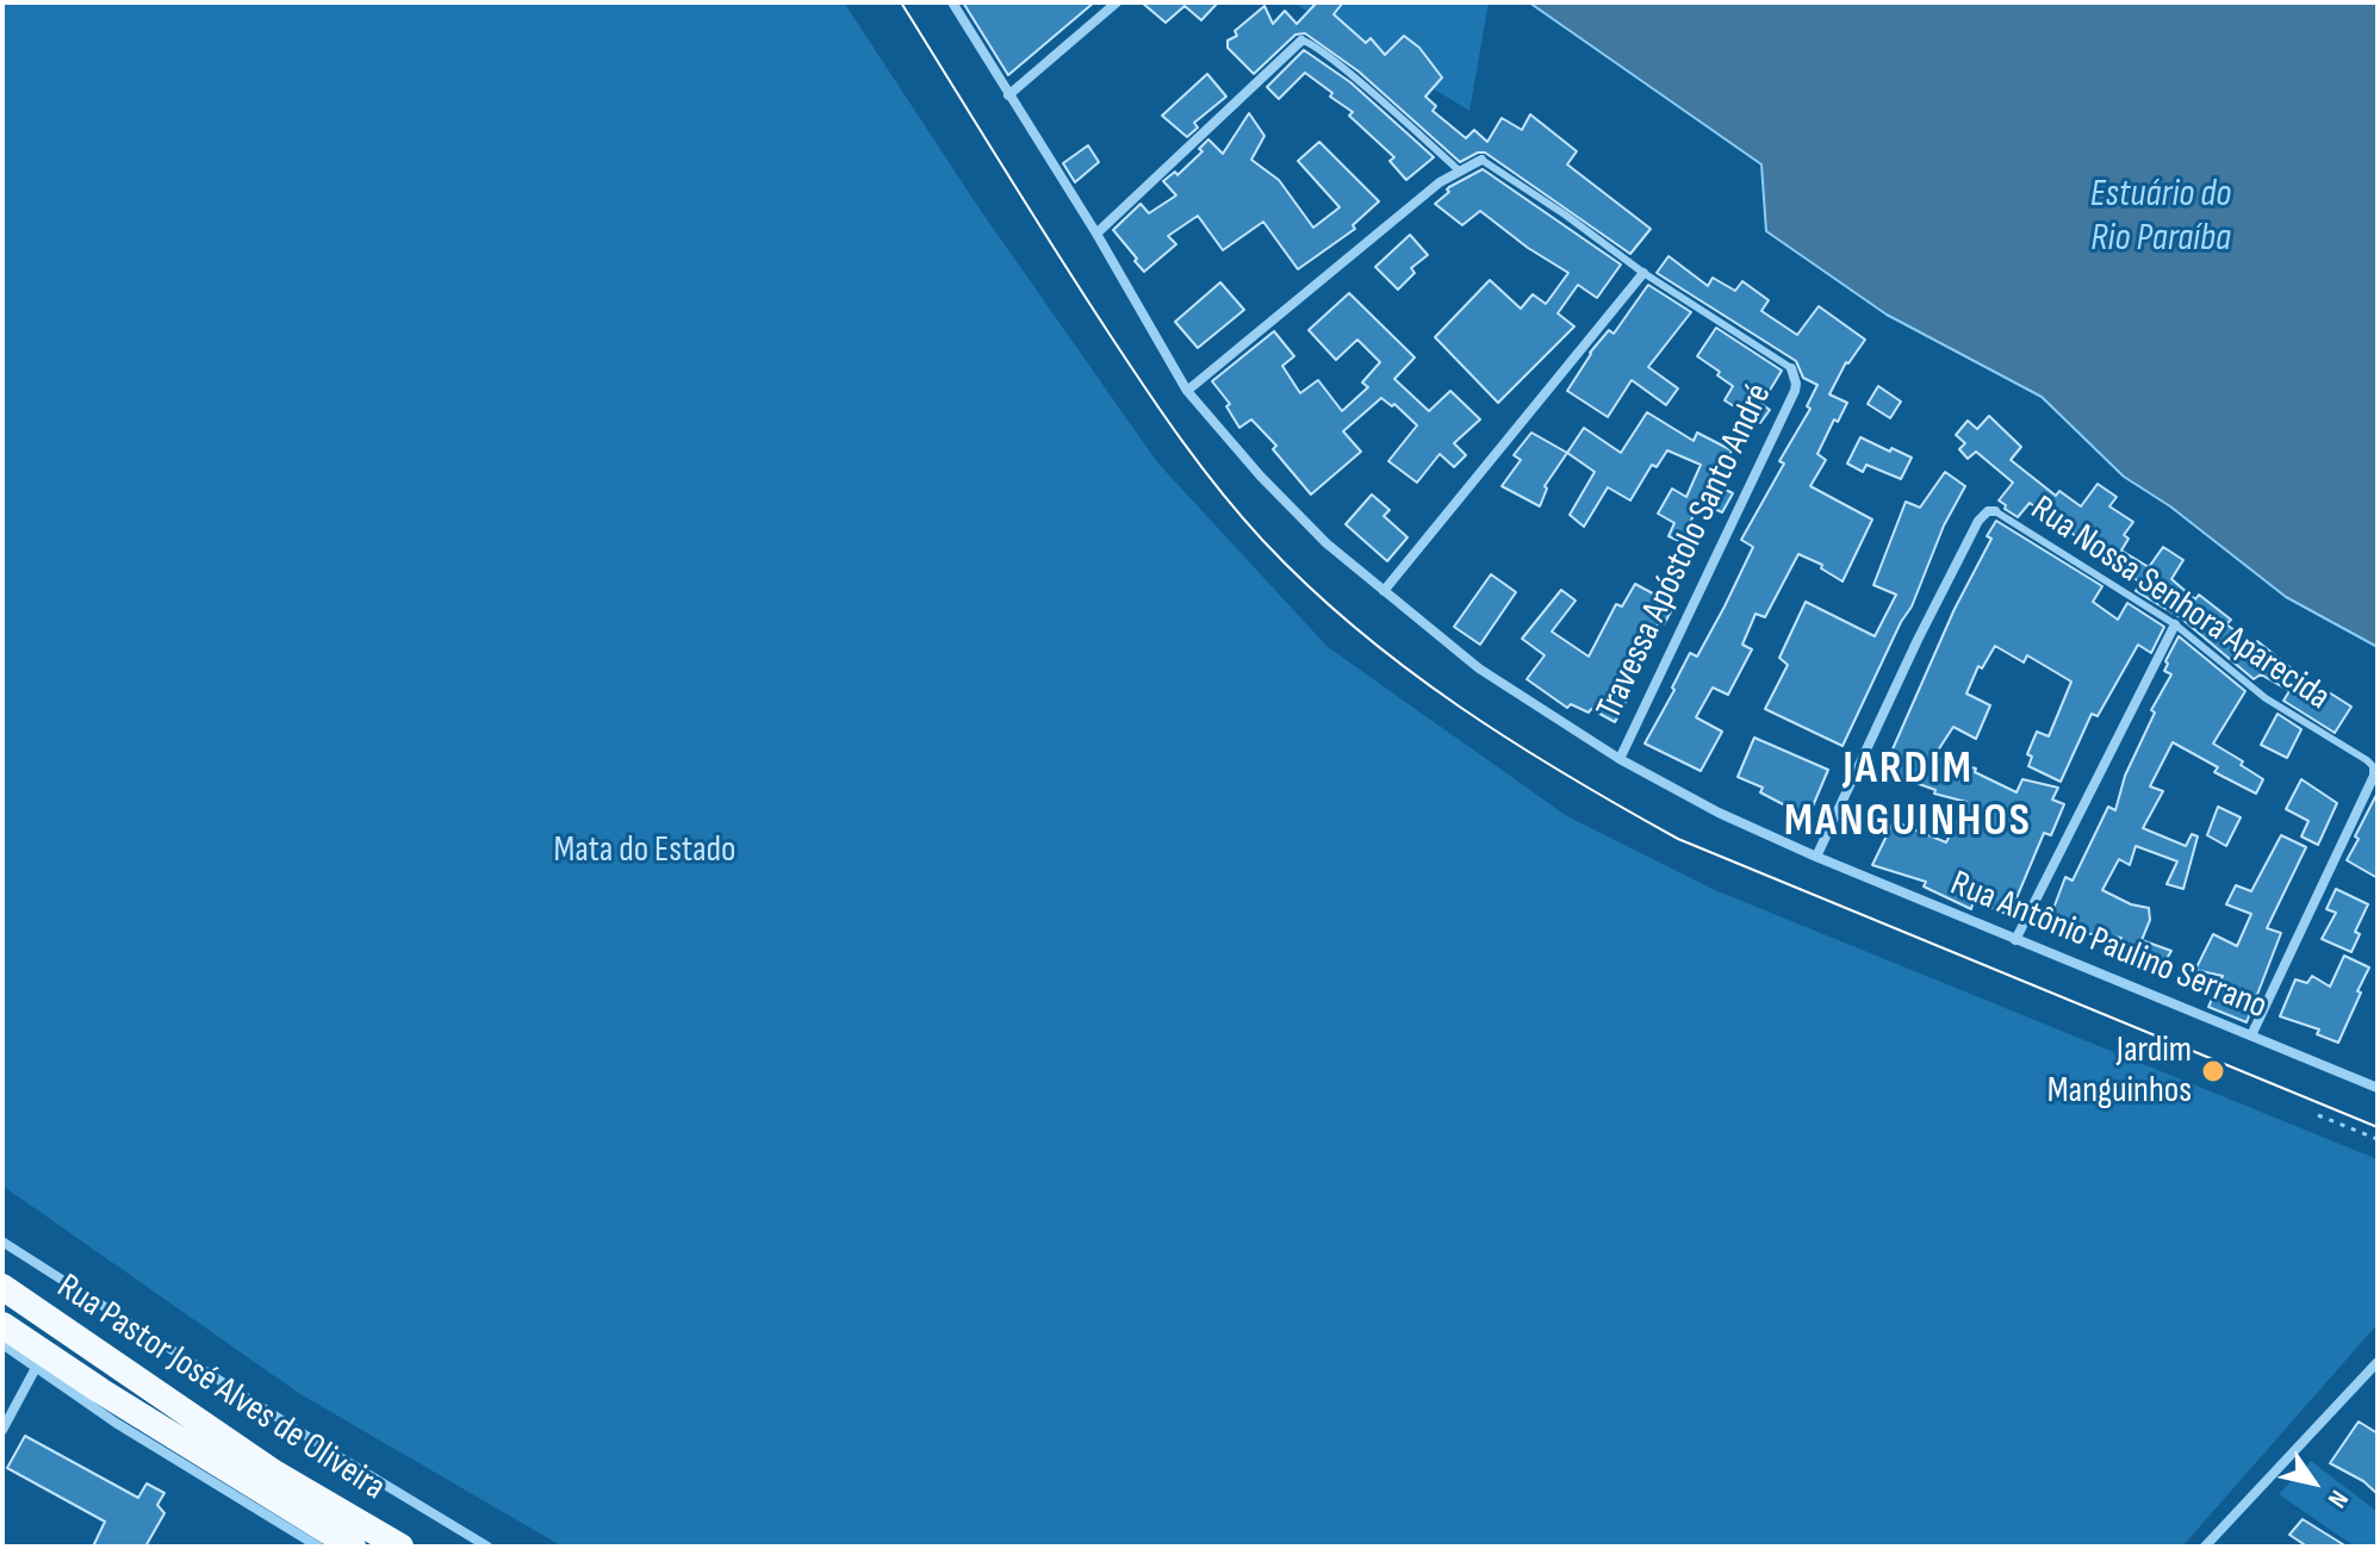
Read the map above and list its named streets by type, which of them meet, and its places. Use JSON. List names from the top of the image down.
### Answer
{
  "streets": {
    "highway": ["Rua Pastor José Alves de Oliveira"],
    "street": ["Travessa Apóstolo Santo André", "Rua Antônio Paulino Serrano"],
    "lane": ["Rua Nossa Senhora Aparecida"]
  },
  "crossings": [
    ["Travessa Apóstolo Santo André", "Rua Antônio Paulino Serrano"]
  ],
  "districts": ["JARDIM MANGUINHOS"],
  "water": ["Estuário do Rio Paraíba"],
  "parks": ["Mata do Estado"],
  "places": ["Jardim Manguinhos"],
  "north": "bottom right"
}
